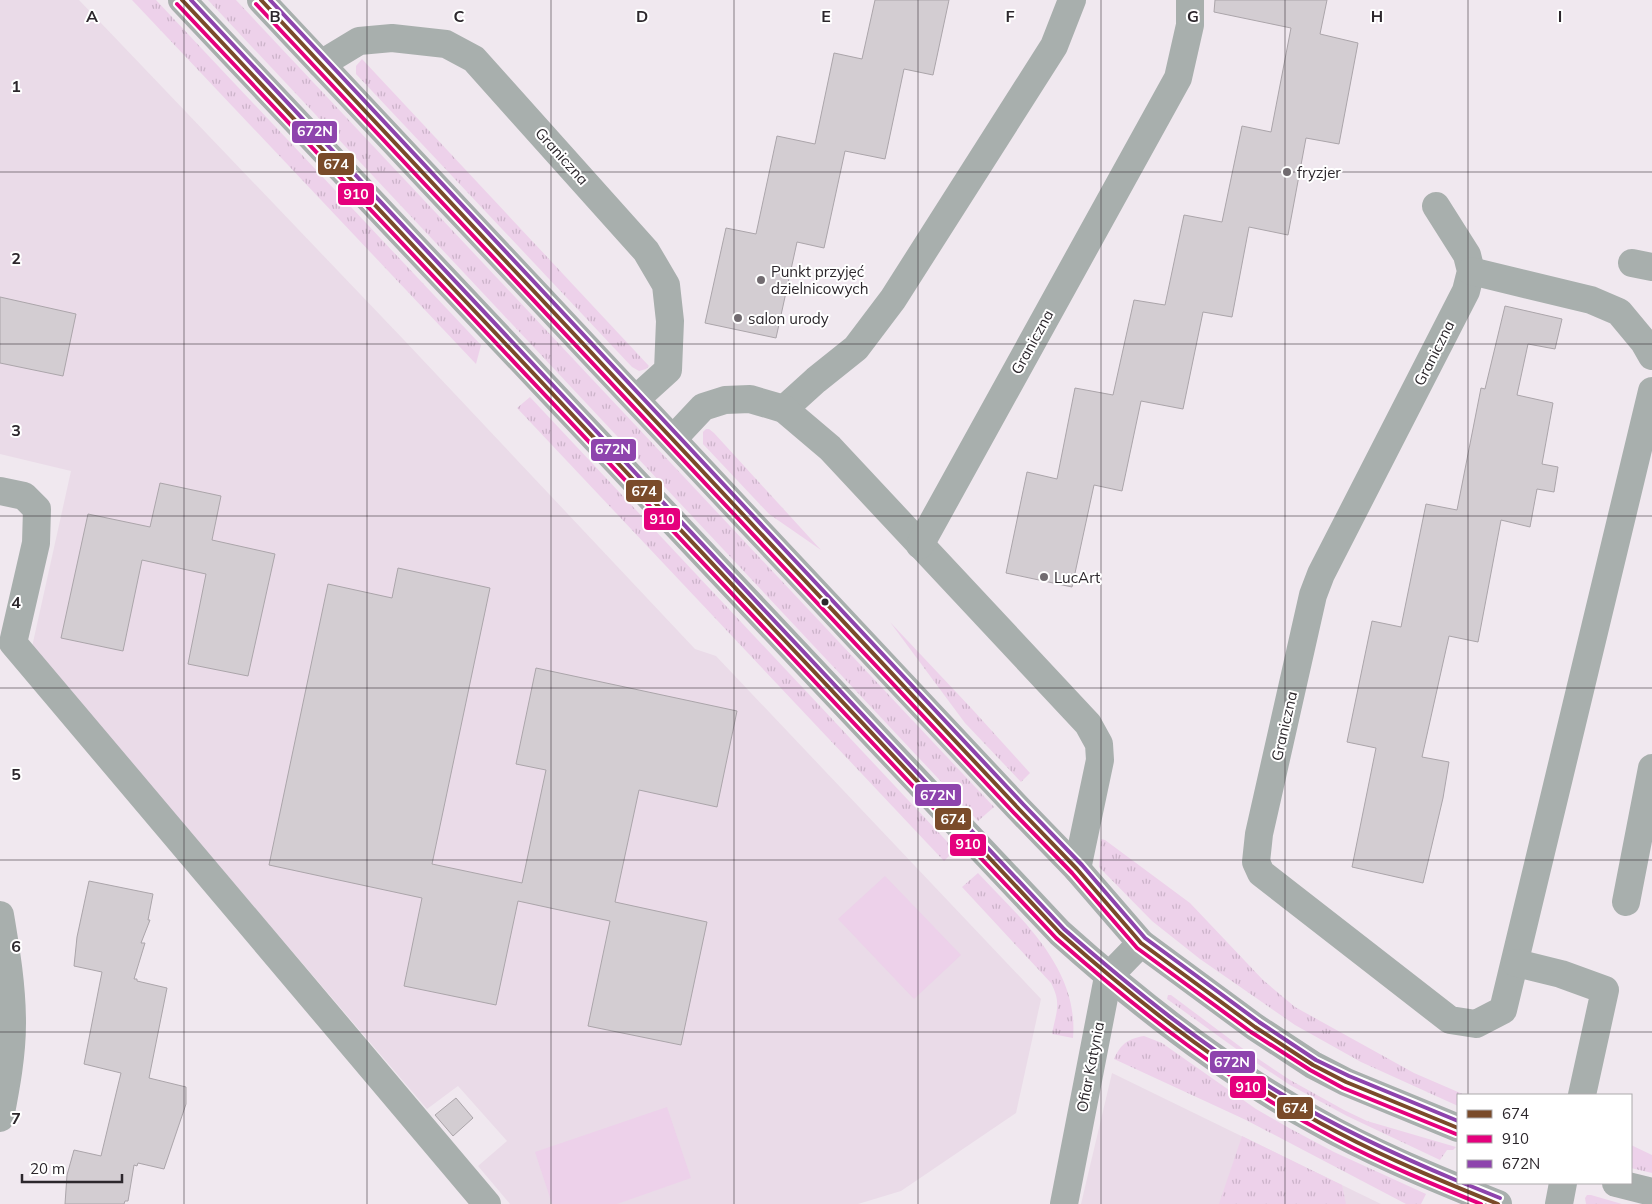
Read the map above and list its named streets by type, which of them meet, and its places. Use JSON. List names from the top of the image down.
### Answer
{
  "streets": {
    "street": ["Graniczna", "Ofiar Katynia"]
  },
  "places": [
    "fryzjer",
    "Punkt przyjęć dzielnicowych",
    "salon urody",
    "LucArt"
  ],
  "lines": ["transit line 674", "transit line 672N", "transit line 910"],
  "legend": ["674", "910", "672N"],
  "scale_bar": "20 m",
  "grid": {
    "columns": [
      "A",
      "B",
      "C",
      "D",
      "E",
      "F",
      "G",
      "H",
      "I"
    ],
    "rows": [
      "1",
      "2",
      "3",
      "4",
      "5",
      "6",
      "7"
    ]
  }
}
